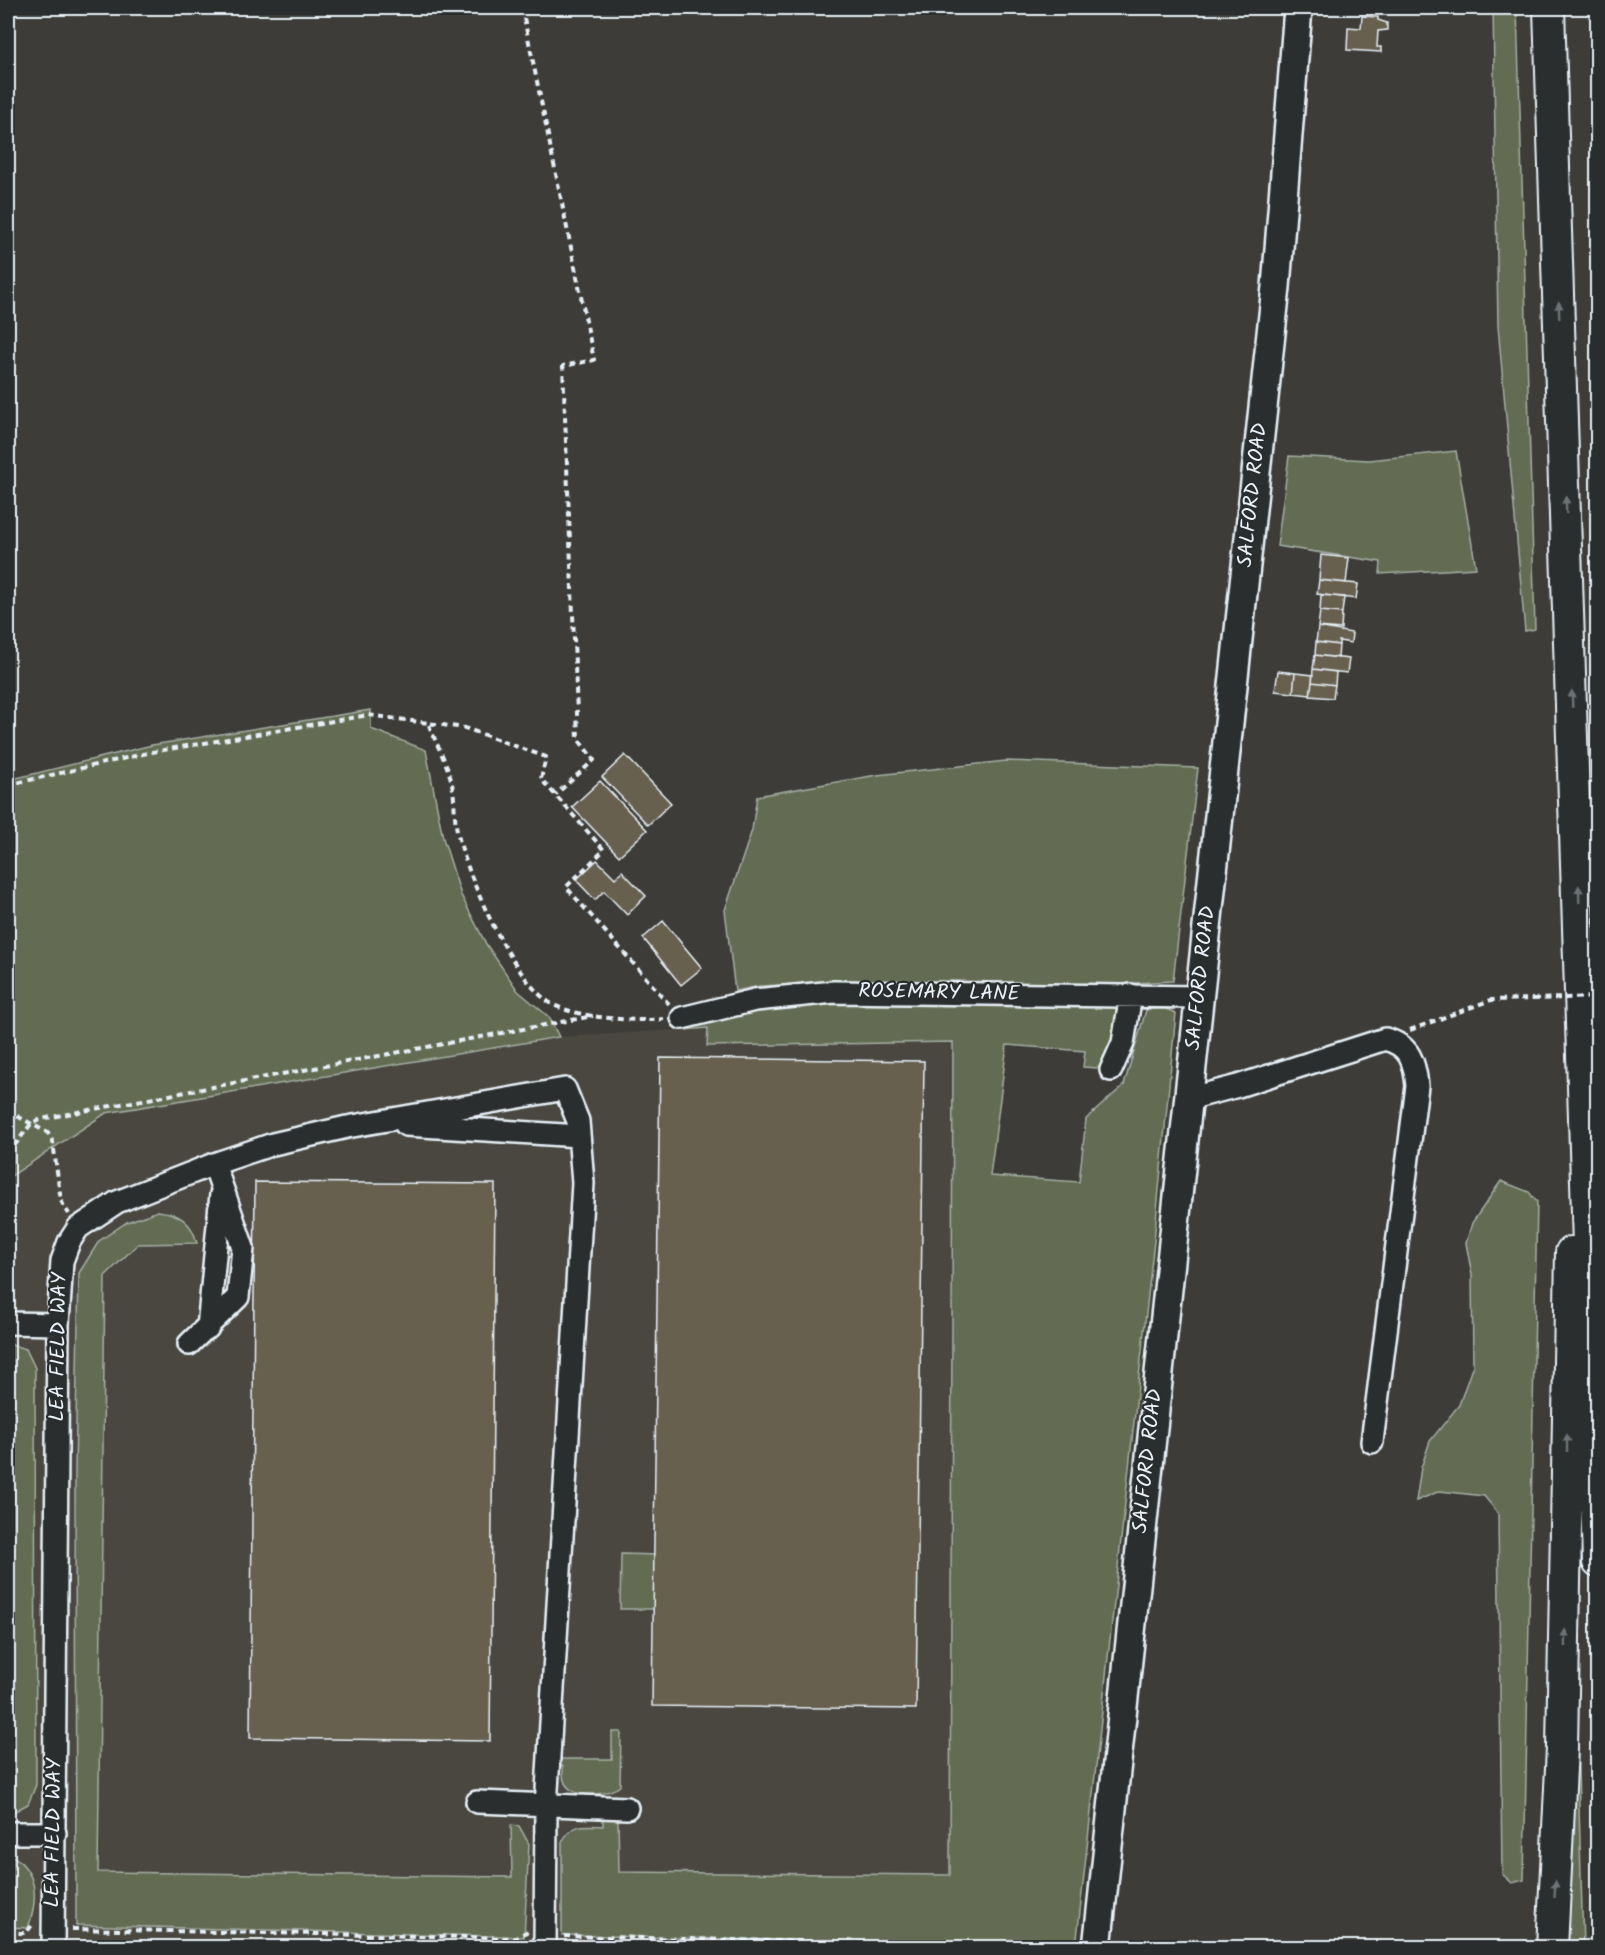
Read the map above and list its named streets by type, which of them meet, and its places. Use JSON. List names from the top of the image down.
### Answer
{
  "streets": {
    "main road": ["SALFORD ROAD"],
    "street": ["ROSEMARY LANE", "LEA FIELD WAY"]
  },
  "crossings": [
    ["SALFORD ROAD", "ROSEMARY LANE"]
  ]
}
